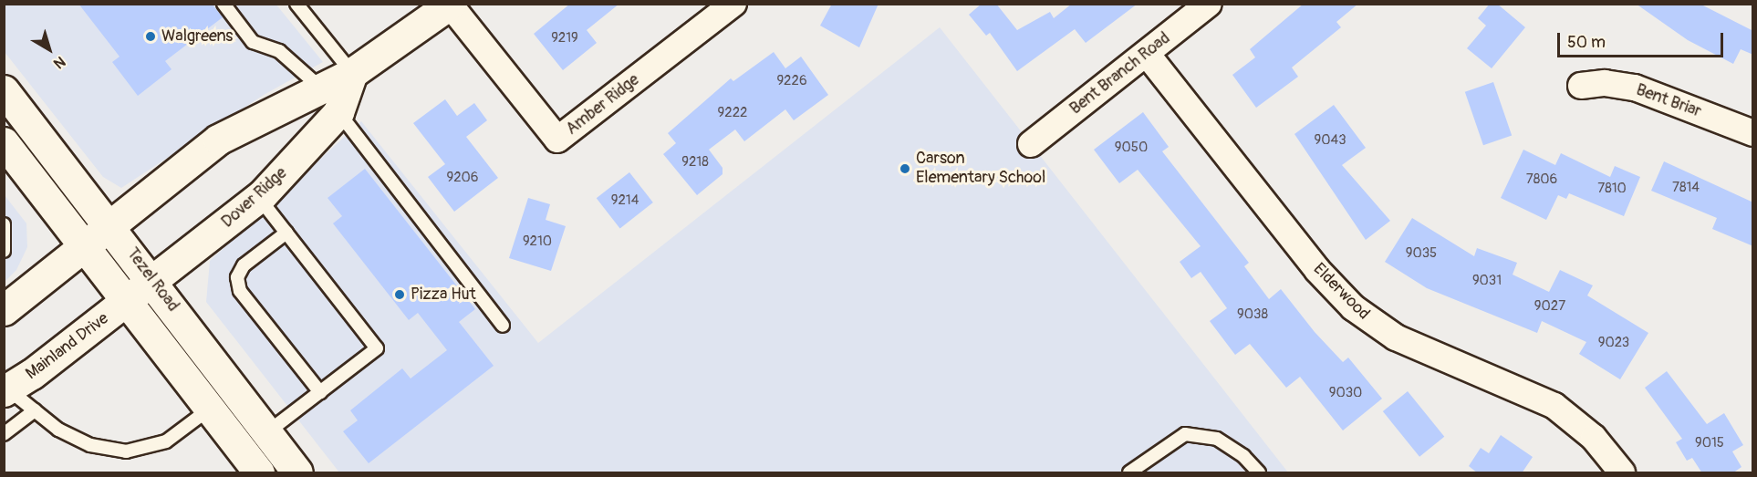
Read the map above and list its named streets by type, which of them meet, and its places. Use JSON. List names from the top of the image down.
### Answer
{
  "streets": {
    "main road": ["Dover Ridge", "Tezel Road", "Mainland Drive"],
    "street": [
      "Bent Branch Road",
      "Bent Briar",
      "Amber Ridge",
      "Elderwood"
    ]
  },
  "crossings": [
    ["Bent Branch Road", "Elderwood"],
    ["Dover Ridge", "Tezel Road"],
    ["Dover Ridge", "Mainland Drive"],
    ["Tezel Road", "Mainland Drive"]
  ],
  "places": ["Walgreens", "Carson Elementary School", "Pizza Hut"],
  "house_numbers": [
    "9219",
    "9226",
    "9222",
    "9043",
    "9050",
    "9218",
    "9206",
    "7806",
    "7814",
    "7810",
    "9214",
    "9210",
    "9035",
    "9031",
    "9027",
    "9038",
    "9023",
    "9030",
    "9015"
  ],
  "scale_bar": "50 m",
  "north": "bottom right"
}
